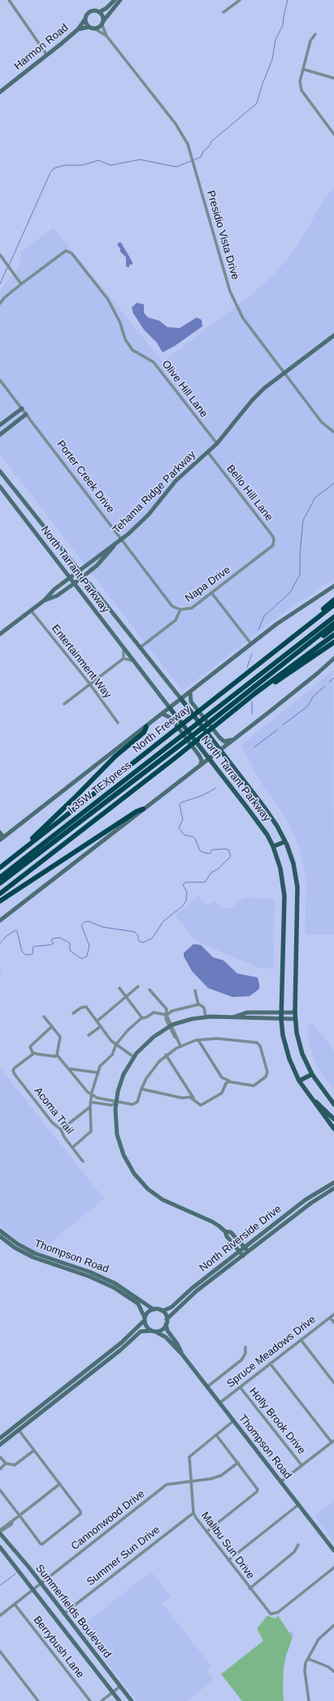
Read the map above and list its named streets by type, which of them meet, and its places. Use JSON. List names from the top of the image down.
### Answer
{
  "streets": {
    "highway": ["North Freeway", "I 35W TEXpress"],
    "main road": [
      "Harmon Road",
      "Tehama Ridge Parkway",
      "North Tarrant Parkway",
      "North Riverside Drive",
      "Thompson Road",
      "Summerfields Boulevard"
    ],
    "street": [
      "Presidio Vista Drive",
      "Olive Hill Lane",
      "Porter Creek Drive",
      "Bello Hill Lane",
      "Napa Drive",
      "Entertainment Way",
      "Acoma Trail",
      "Spruce Meadows Drive",
      "Holly Brook Drive",
      "Cannonwood Drive",
      "Malibu Sun Drive",
      "Summer Sun Drive",
      "Berrybush Lane"
    ]
  },
  "crossings": [
    ["Harmon Road", "Presidio Vista Drive"],
    ["Presidio Vista Drive", "Tehama Ridge Parkway"],
    ["Olive Hill Lane", "Tehama Ridge Parkway"],
    ["Porter Creek Drive", "Tehama Ridge Parkway"],
    ["Porter Creek Drive", "Napa Drive"],
    ["Tehama Ridge Parkway", "Bello Hill Lane"],
    ["Tehama Ridge Parkway", "North Tarrant Parkway"],
    ["Tehama Ridge Parkway", "Entertainment Way"],
    ["Bello Hill Lane", "Napa Drive"],
    ["North Tarrant Parkway", "Napa Drive"],
    ["North Tarrant Parkway", "North Freeway"],
    ["North Riverside Drive", "Thompson Road"],
    ["Thompson Road", "Spruce Meadows Drive"],
    ["Thompson Road", "Malibu Sun Drive"],
    ["Spruce Meadows Drive", "Holly Brook Drive"],
    ["Cannonwood Drive", "Malibu Sun Drive"],
    ["Cannonwood Drive", "Summerfields Boulevard"],
    ["Cannonwood Drive", "Berrybush Lane"],
    ["Malibu Sun Drive", "Summer Sun Drive"],
    ["Summer Sun Drive", "Summerfields Boulevard"]
  ]
}
